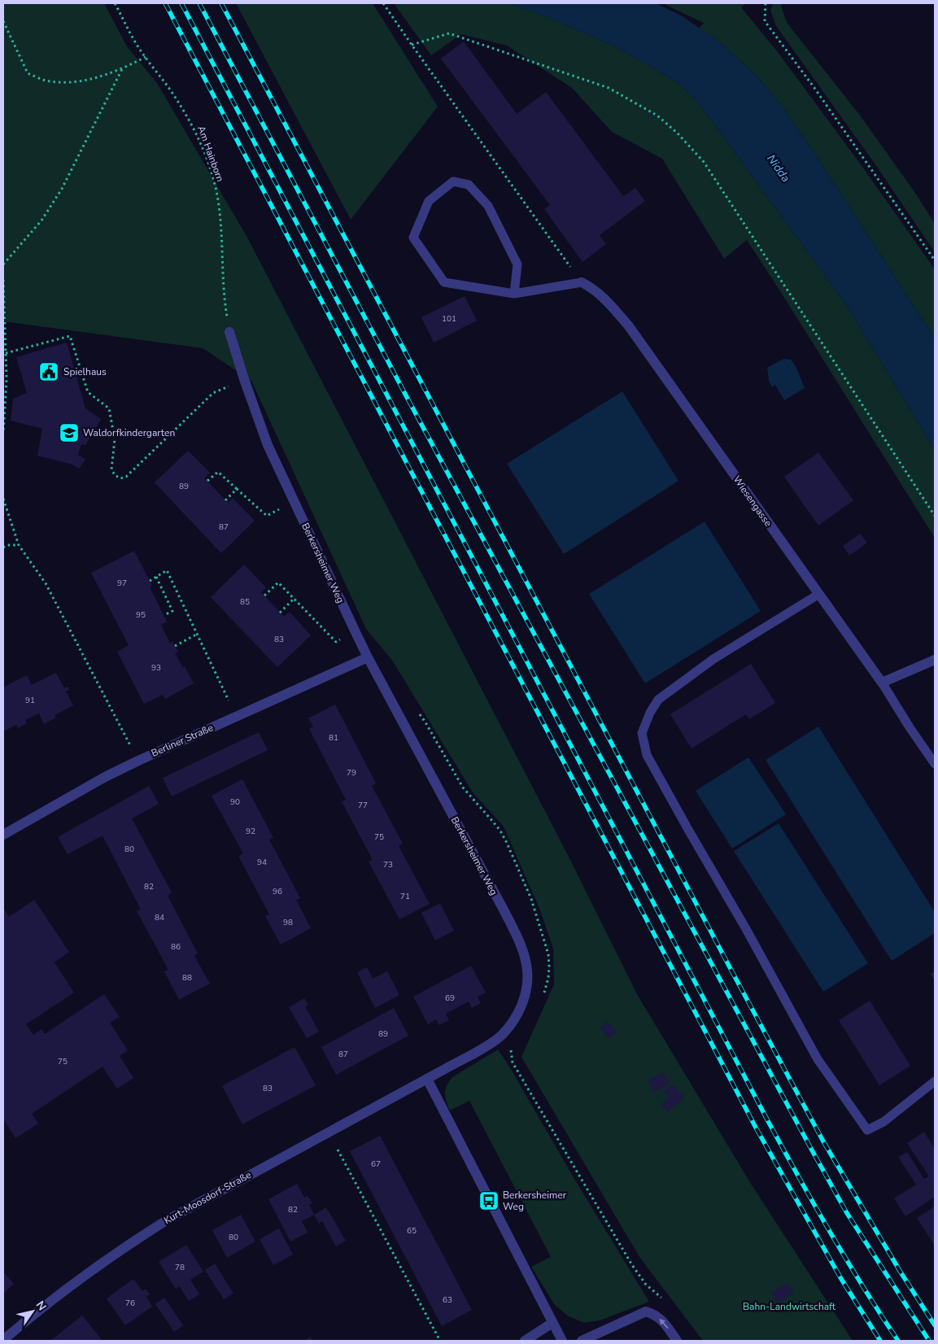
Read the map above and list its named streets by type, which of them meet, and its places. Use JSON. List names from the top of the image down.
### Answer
{
  "streets": {
    "street": [
      "Wiesengasse",
      "Berkersheimer Weg",
      "Berliner Straße",
      "Kurt-Moosdorf-Straße"
    ],
    "path": ["Am Hainborn"]
  },
  "crossings": [
    ["Am Hainborn", "Berkersheimer Weg"],
    ["Berkersheimer Weg", "Berliner Straße"],
    ["Berkersheimer Weg", "Kurt-Moosdorf-Straße"]
  ],
  "water": ["Nidda"],
  "parks": ["Bahn-Landwirtschaft"],
  "places": {
    "public building": ["Spielhaus"],
    "school or university": ["Waldorfkindergarten"],
    "bus stop": ["Berkersheimer Weg"]
  },
  "house_numbers": [
    "101",
    "89",
    "87",
    "97",
    "85",
    "95",
    "83",
    "93",
    "91",
    "81",
    "79",
    "90",
    "77",
    "92",
    "75",
    "80",
    "94",
    "73",
    "82",
    "96",
    "71",
    "84",
    "98",
    "86",
    "88",
    "69",
    "89",
    "87",
    "75",
    "83",
    "67",
    "82",
    "65",
    "80",
    "78",
    "63",
    "76"
  ],
  "north": "top right"
}
